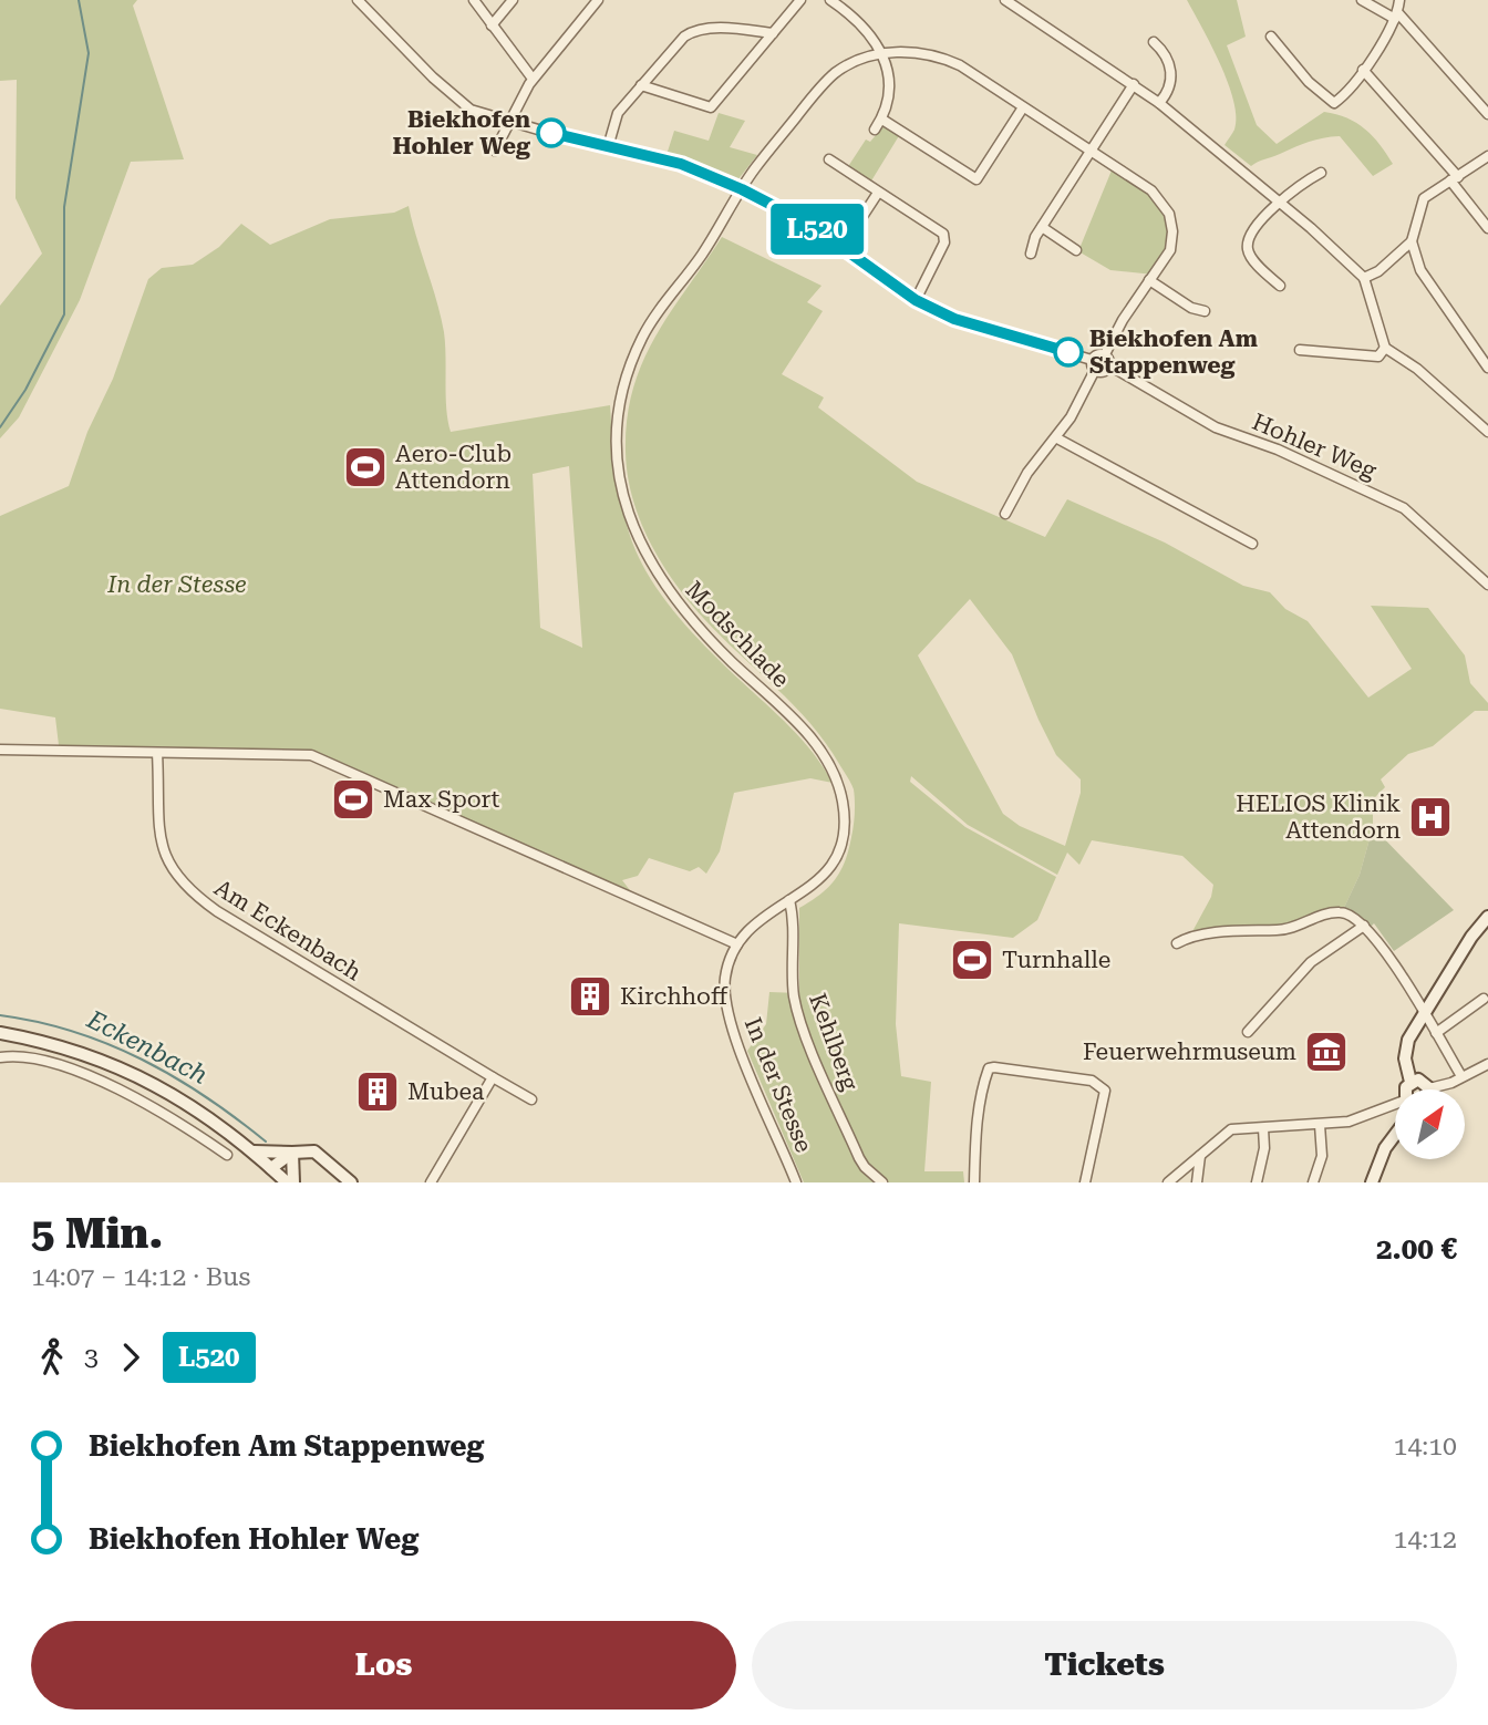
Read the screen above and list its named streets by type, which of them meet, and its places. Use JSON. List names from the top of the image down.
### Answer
{
  "streets": {
    "street": [
      "Hohler Weg",
      "Modschlade",
      "Am Eckenbach",
      "Kehlberg",
      "In der Stesse"
    ]
  },
  "crossings": [
    ["Hohler Weg", "Modschlade"],
    ["Modschlade", "Kehlberg"],
    ["Modschlade", "In der Stesse"]
  ],
  "water": ["Eckenbach"],
  "parks": ["In der Stesse"],
  "places": {
    "other": ["Biekhofen Hohler Weg", "Biekhofen Am Stappenweg"],
    "sports": ["Aero-Club Attendorn", "Max Sport", "Turnhalle"],
    "hospital": ["HELIOS Klinik Attendorn"],
    "building": ["Kirchhoff", "Mubea"],
    "museum": ["Feuerwehrmuseum"]
  },
  "lines": ["bus line L520"],
  "north": "top right",
  "page": {
    "on_map": "L520",
    "heading": ["5 Min.", "14:07 – 14:12 · Bus", "2.00 €"],
    "legs": ["3", "L520"],
    "list": [
      {
        "name": "Biekhofen Am Stappenweg",
        "value": "14:10"
      },
      {
        "name": "Biekhofen Hohler Weg",
        "value": "14:12"
      }
    ],
    "buttons": ["Los", "Tickets"]
  }
}
